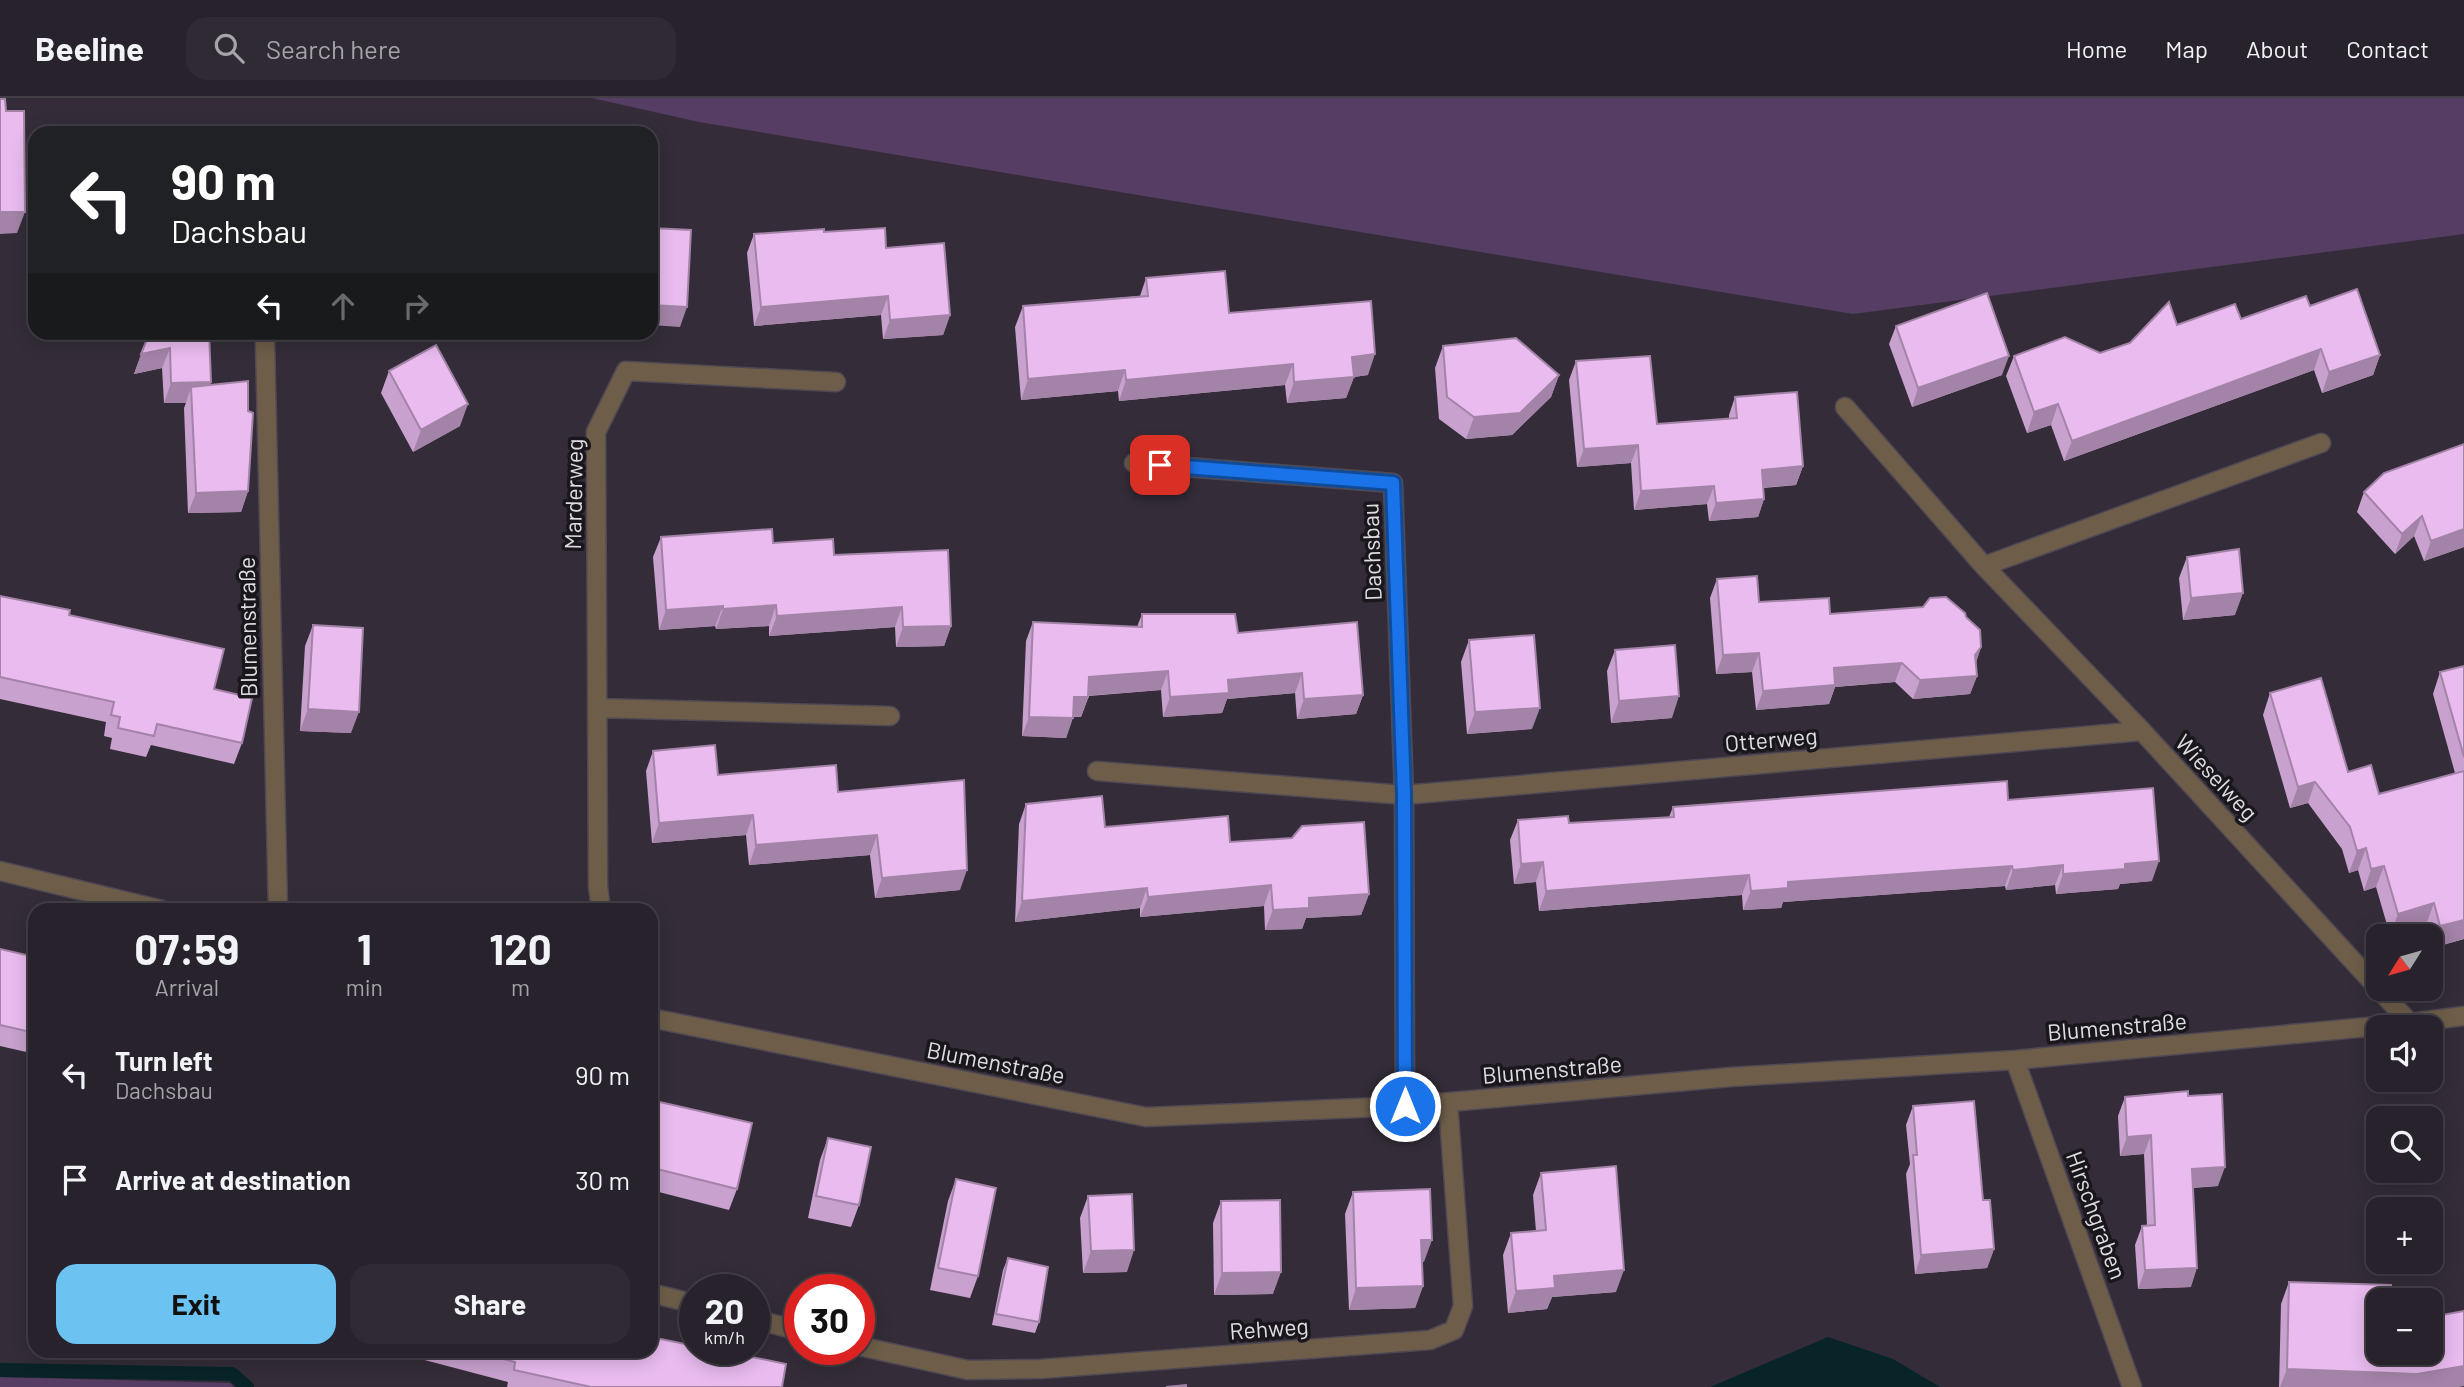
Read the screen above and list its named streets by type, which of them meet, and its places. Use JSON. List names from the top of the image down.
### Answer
{
  "streets": {
    "street": [
      "Marderweg",
      "Dachsbau",
      "Blumenstraße",
      "Otterweg",
      "Wieselweg",
      "Hirschgraben",
      "Rehweg"
    ]
  },
  "crossings": [
    ["Dachsbau", "Blumenstraße"],
    ["Dachsbau", "Otterweg"],
    ["Blumenstraße", "Hirschgraben"],
    ["Blumenstraße", "Rehweg"],
    ["Otterweg", "Wieselweg"]
  ],
  "north": "bottom left",
  "page": {
    "header": "Beeline",
    "search": "Search here",
    "nav": [
      "Home",
      "Map",
      "About",
      "Contact"
    ],
    "turn": ["90 m", "Dachsbau"],
    "eta": [
      "07:59",
      "Arrival",
      "1",
      "min",
      "120",
      "m"
    ],
    "map_buttons": ["+", "−"],
    "list": [
      {
        "name": "Turn left",
        "note": "Dachsbau",
        "value": "90 m"
      },
      {
        "name": "Arrive at destination",
        "value": "30 m"
      }
    ],
    "buttons": ["Exit", "Share"],
    "speed": "20 km/h",
    "limit": "30"
  }
}
